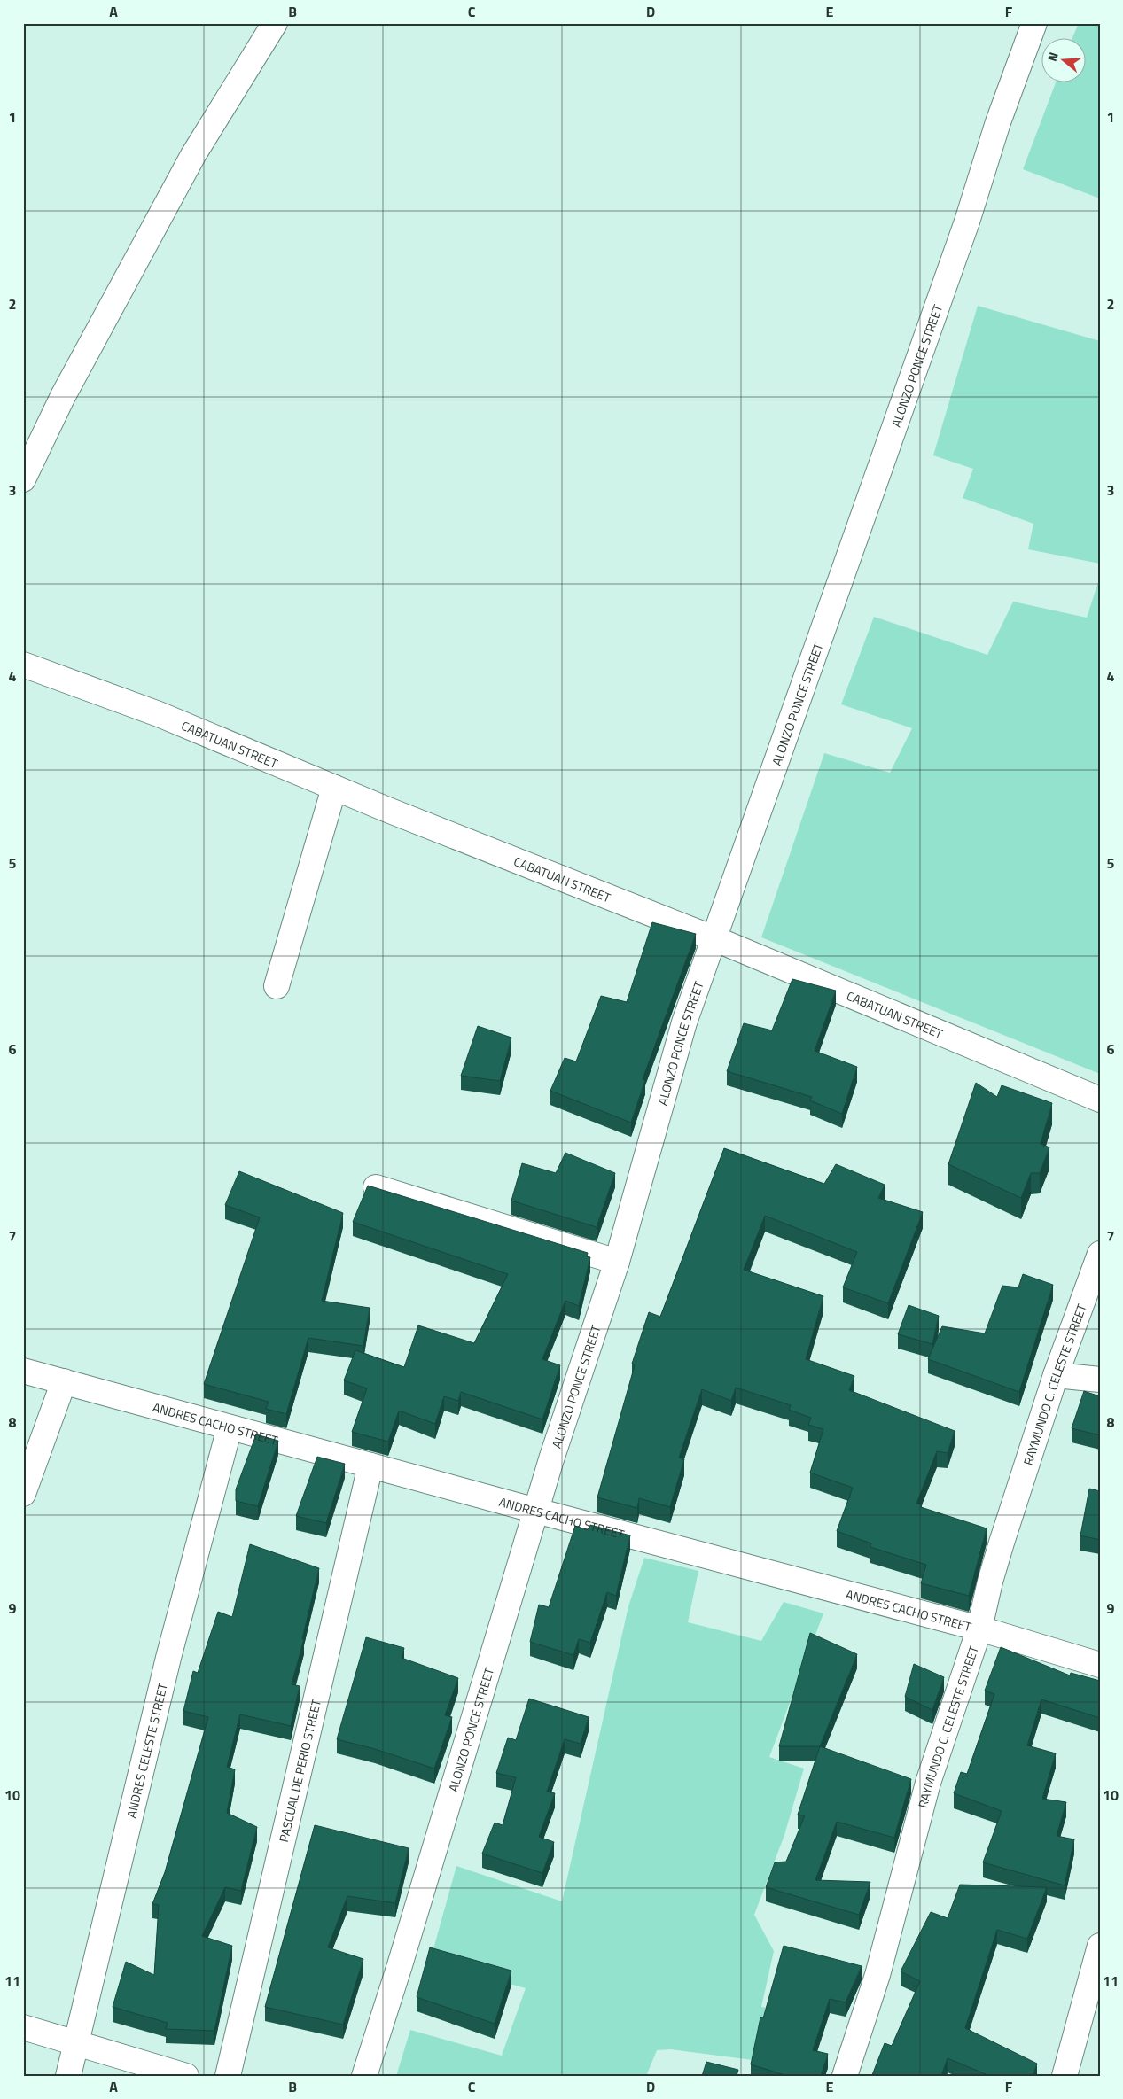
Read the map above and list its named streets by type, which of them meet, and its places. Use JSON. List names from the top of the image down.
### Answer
{
  "streets": {
    "street": [
      "ALONZO PONCE STREET",
      "CABATUAN STREET",
      "RAYMUNDO C. CELESTE STREET",
      "ANDRES CACHO STREET",
      "ANDRES CELESTE STREET",
      "PASCUAL DE PERIO STREET"
    ]
  },
  "crossings": [
    ["ALONZO PONCE STREET", "CABATUAN STREET"],
    ["ALONZO PONCE STREET", "ANDRES CACHO STREET"],
    ["RAYMUNDO C. CELESTE STREET", "ANDRES CACHO STREET"],
    ["ANDRES CACHO STREET", "ANDRES CELESTE STREET"],
    ["ANDRES CACHO STREET", "PASCUAL DE PERIO STREET"]
  ],
  "north": "left",
  "grid": {
    "columns": [
      "A",
      "B",
      "C",
      "D",
      "E",
      "F"
    ],
    "rows": [
      "1",
      "2",
      "3",
      "4",
      "5",
      "6",
      "7",
      "8",
      "9",
      "10",
      "11"
    ]
  }
}
